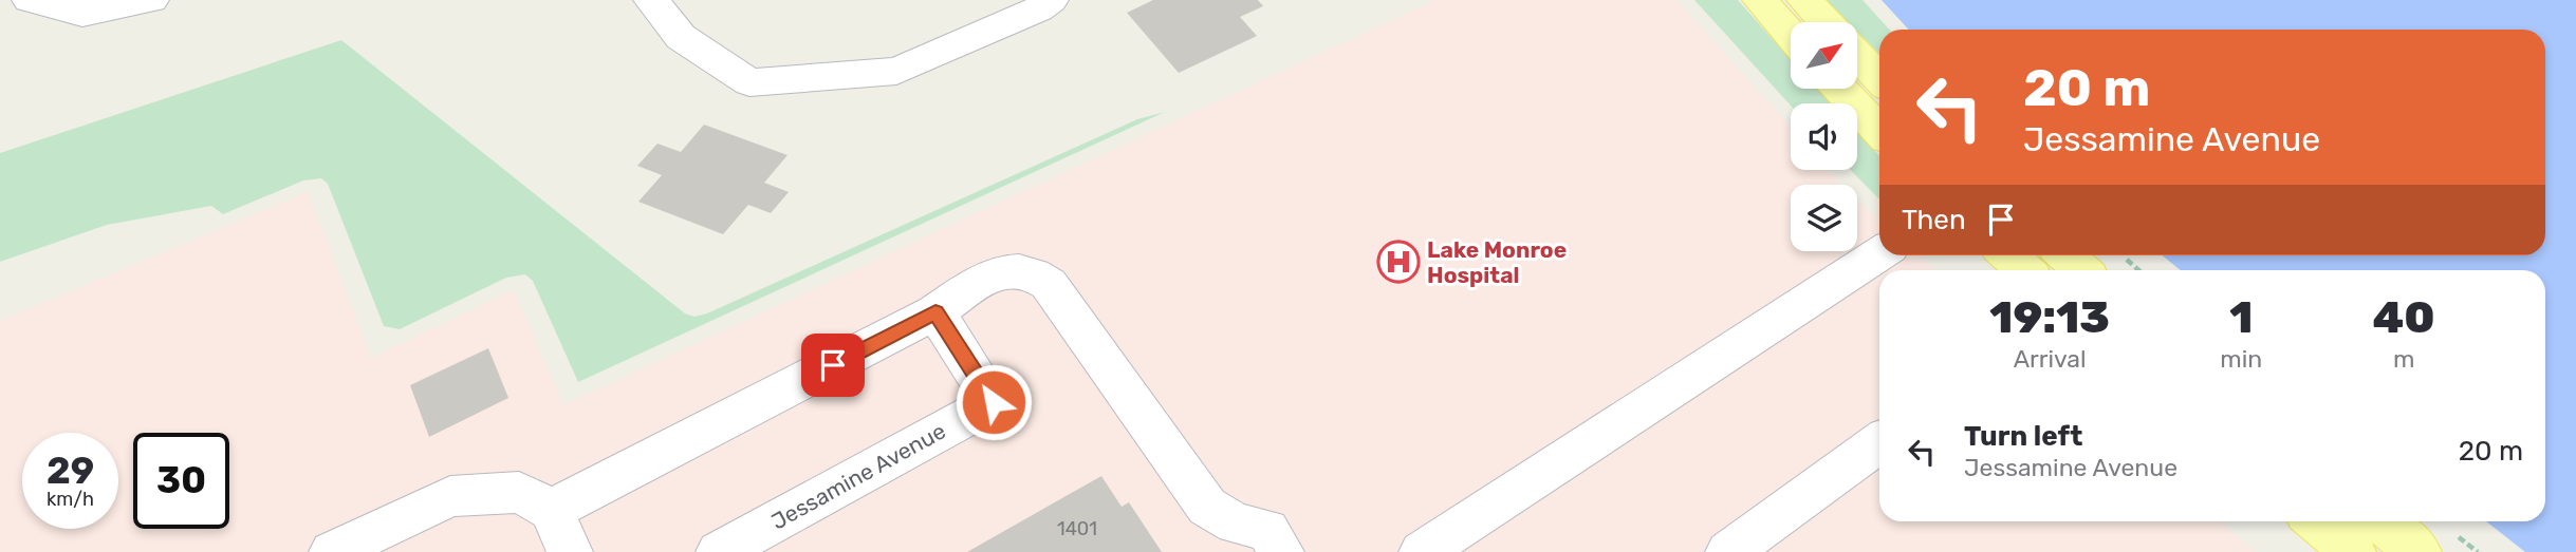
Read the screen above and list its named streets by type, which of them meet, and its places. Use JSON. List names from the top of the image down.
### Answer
{
  "streets": {
    "street": ["Jessamine Avenue"]
  },
  "places": {
    "hospital": ["Lake Monroe Hospital"]
  },
  "house_numbers": ["1401"],
  "north": "top right",
  "page": {
    "turn": ["20 m", "Jessamine Avenue"],
    "then": "Then",
    "eta": [
      "19:13",
      "Arrival",
      "1",
      "min",
      "40",
      "m"
    ],
    "list": [
      {
        "name": "Turn left",
        "note": "Jessamine Avenue",
        "value": "20 m"
      }
    ],
    "speed": "29 km/h",
    "limit": "30"
  }
}
